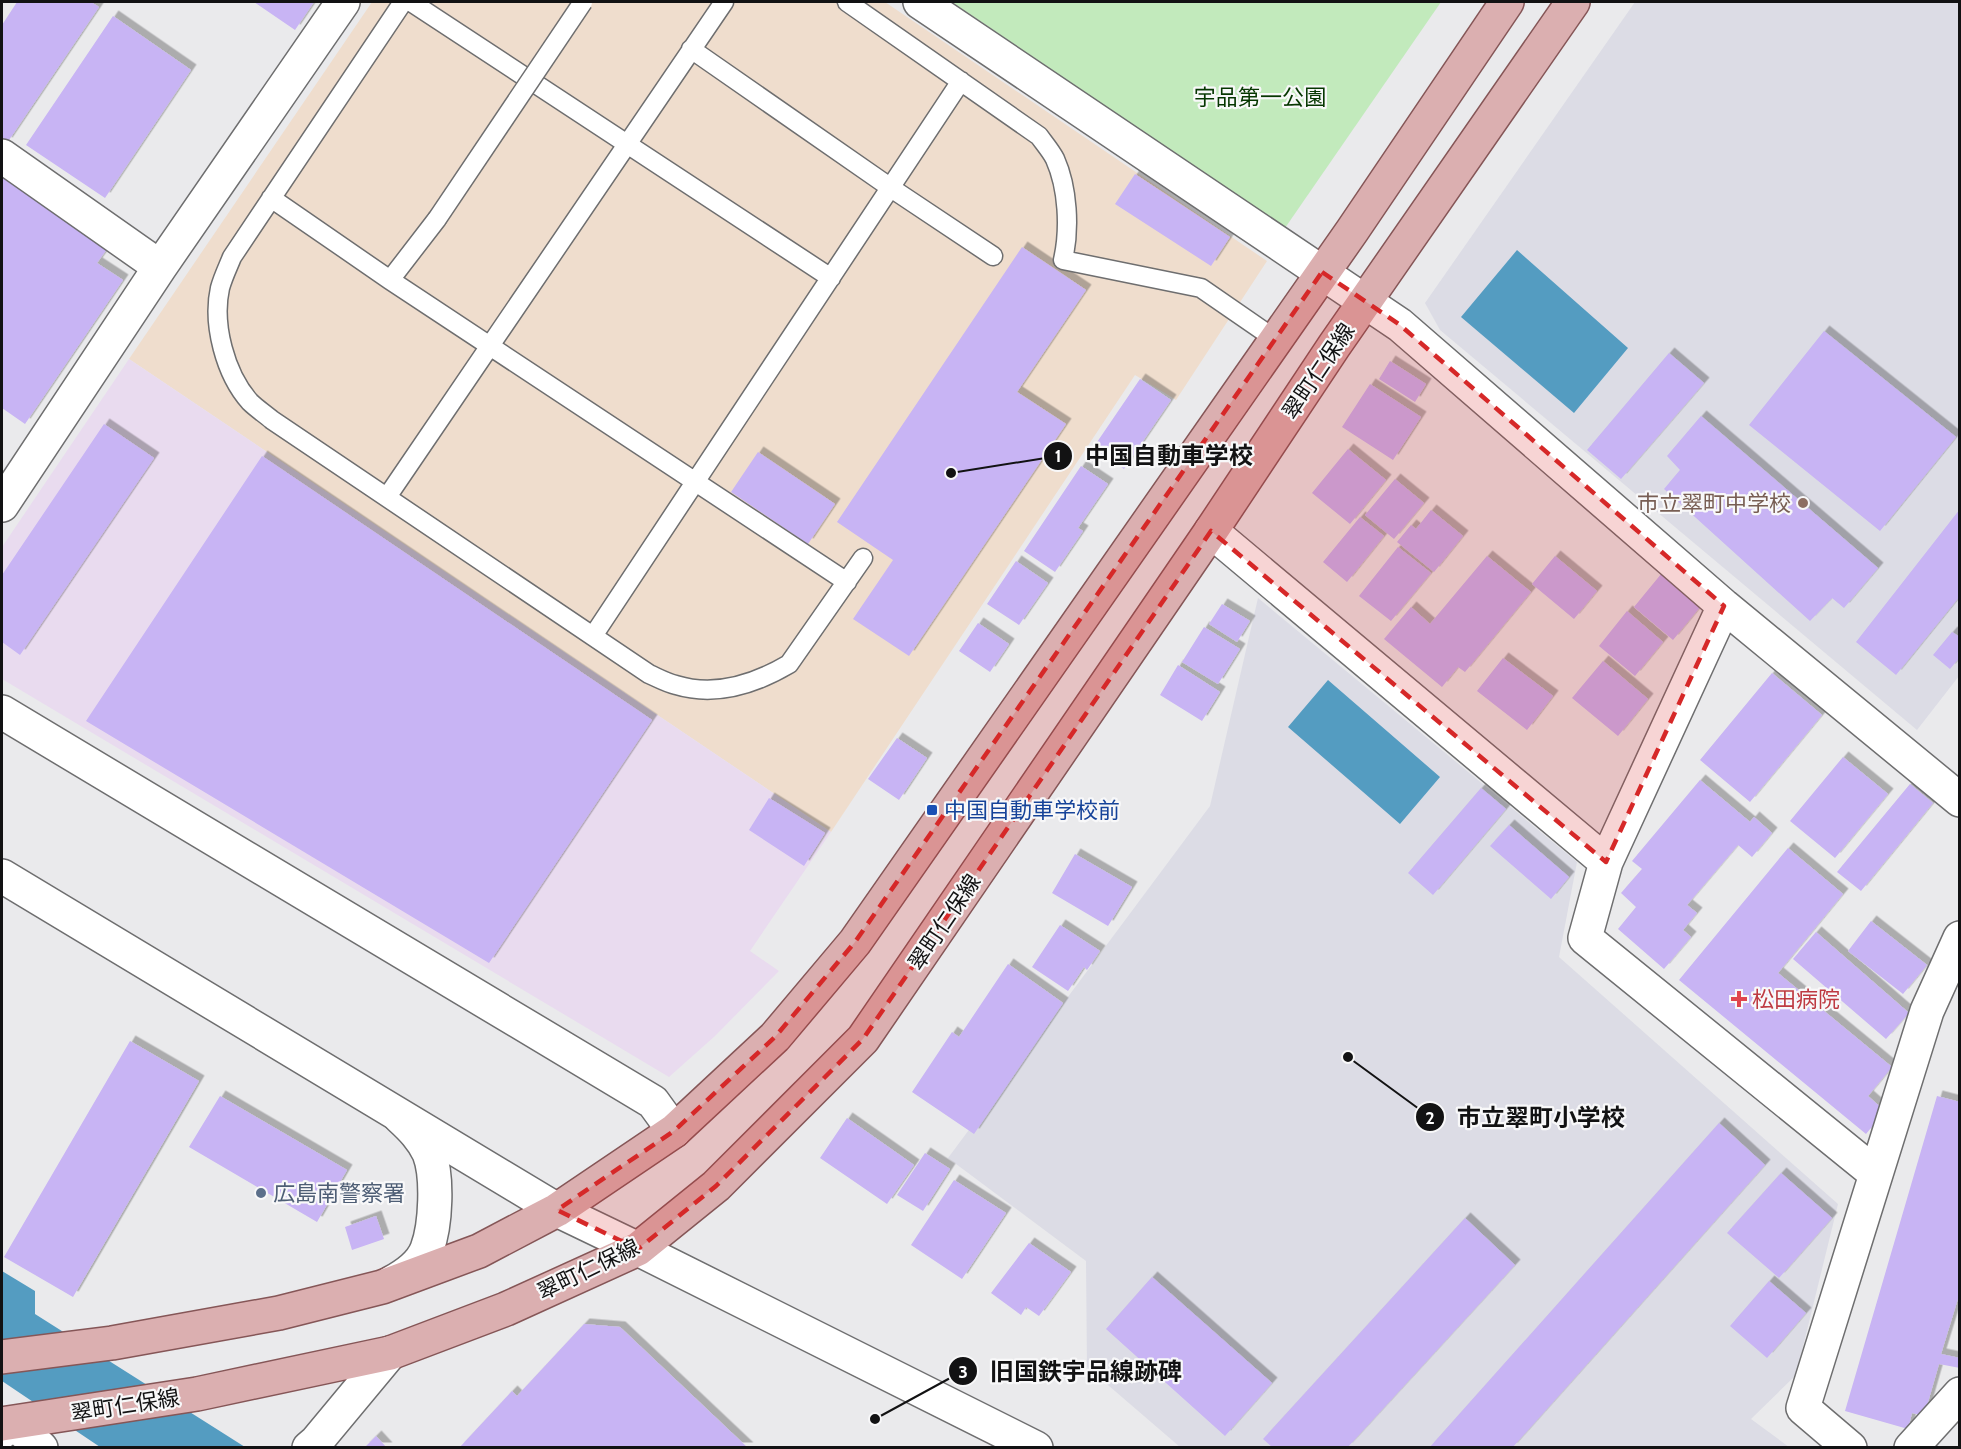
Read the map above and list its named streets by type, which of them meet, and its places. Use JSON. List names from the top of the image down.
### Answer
{
  "streets": {
    "main road": ["翠町仁保線"]
  },
  "parks": ["宇品第一公園"],
  "places": {
    "other": [
      "中国自動車学校",
      "市立翠町中学校",
      "市立翠町小学校",
      "広島南警察署",
      "旧国鉄宇品線跡碑"
    ],
    "transit": ["中国自動車学校前"],
    "health": ["松田病院"]
  }
}
